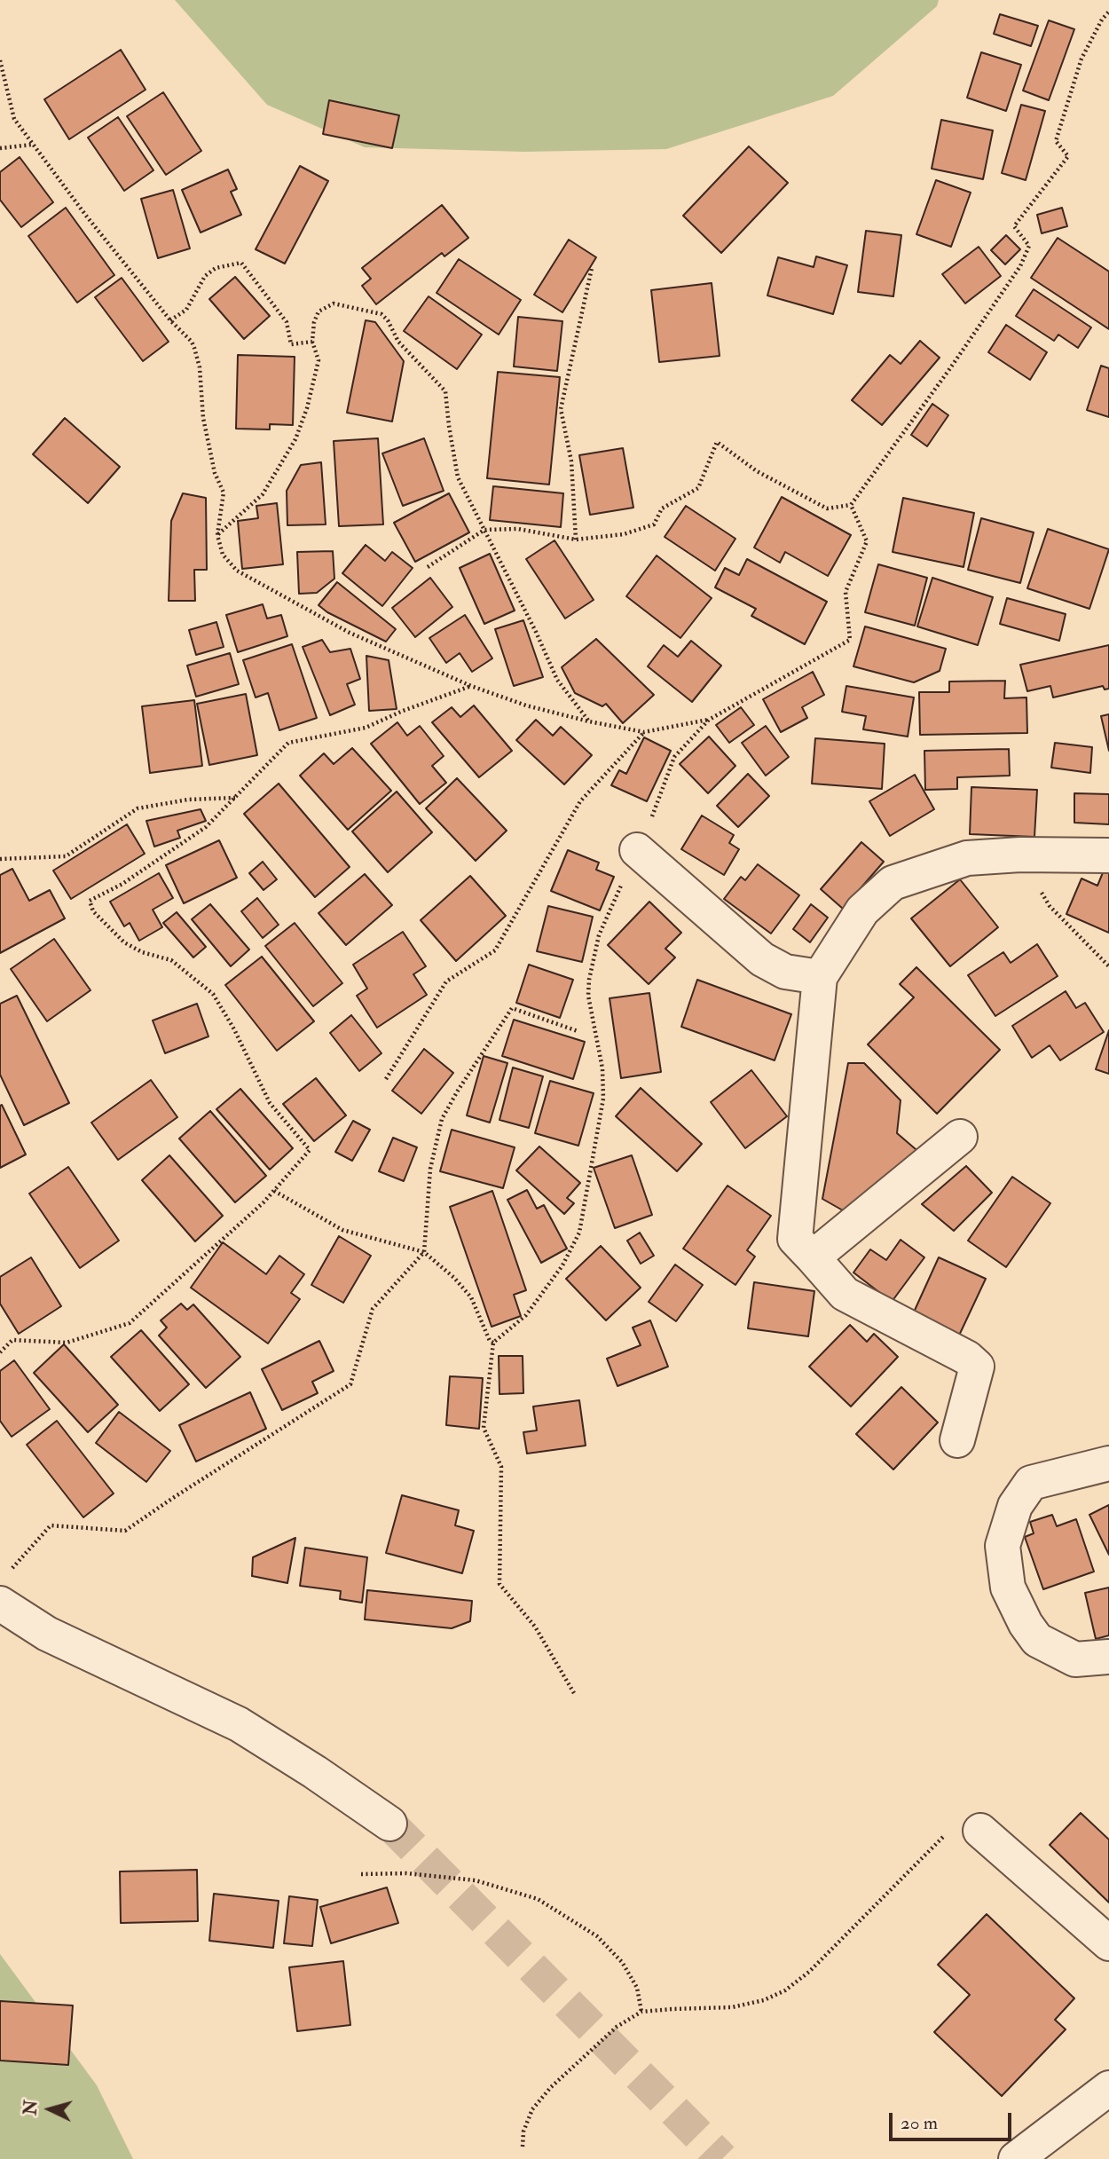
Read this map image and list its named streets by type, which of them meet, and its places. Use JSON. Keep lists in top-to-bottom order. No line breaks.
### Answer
{"scale_bar":"20 m","north":"left"}
